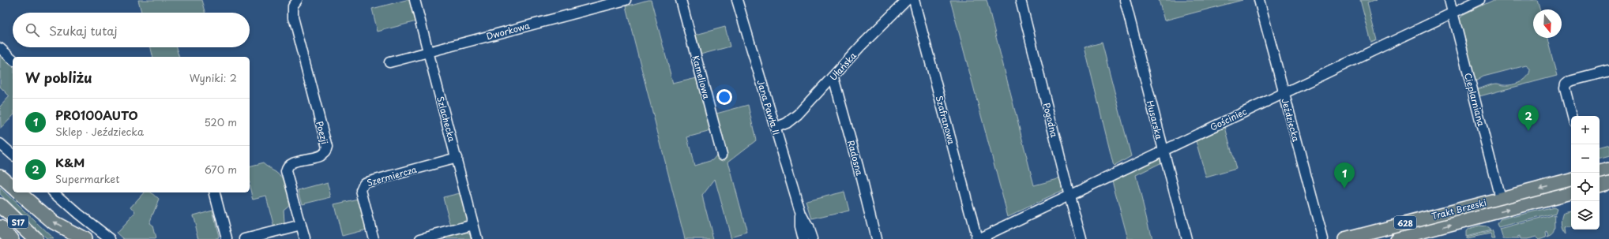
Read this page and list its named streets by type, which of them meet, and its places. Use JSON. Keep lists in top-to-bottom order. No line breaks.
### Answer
{"streets":{"highway":["S17"],"main road":["Trakt Brzeski","628"],"street":["Dworkowa","Ułańska","Kameliowa","Cieplarniana","Jana Pawła II","Szlachecka","Gościniec","Szafranowa","Pogodna","Husarska","Jeździecka","Poezji","Radosna","Szermiercza"]},"crossings":[["Dworkowa","Szlachecka"],["Ułańska","Jana Pawła II"],["Ułańska","Radosna"],["Cieplarniana","Gościniec"],["Cieplarniana","Trakt Brzeski"],["Szlachecka","Szermiercza"],["Gościniec","Szafranowa"],["Gościniec","Pogodna"],["Gościniec","Husarska"],["Gościniec","Jeździecka"]],"north":"bottom","page":{"search":"Szukaj tutaj","heading":["W pobliżu","Wyniki: 2"],"list":[{"mark":"1","name":"PRO100AUTO","note":"Sklep · Jeździecka","value":"520 m"},{"mark":"2","name":"K&M","note":"Supermarket","value":"670 m"}],"pins":["2","1"],"map_buttons":["+","−"]}}
